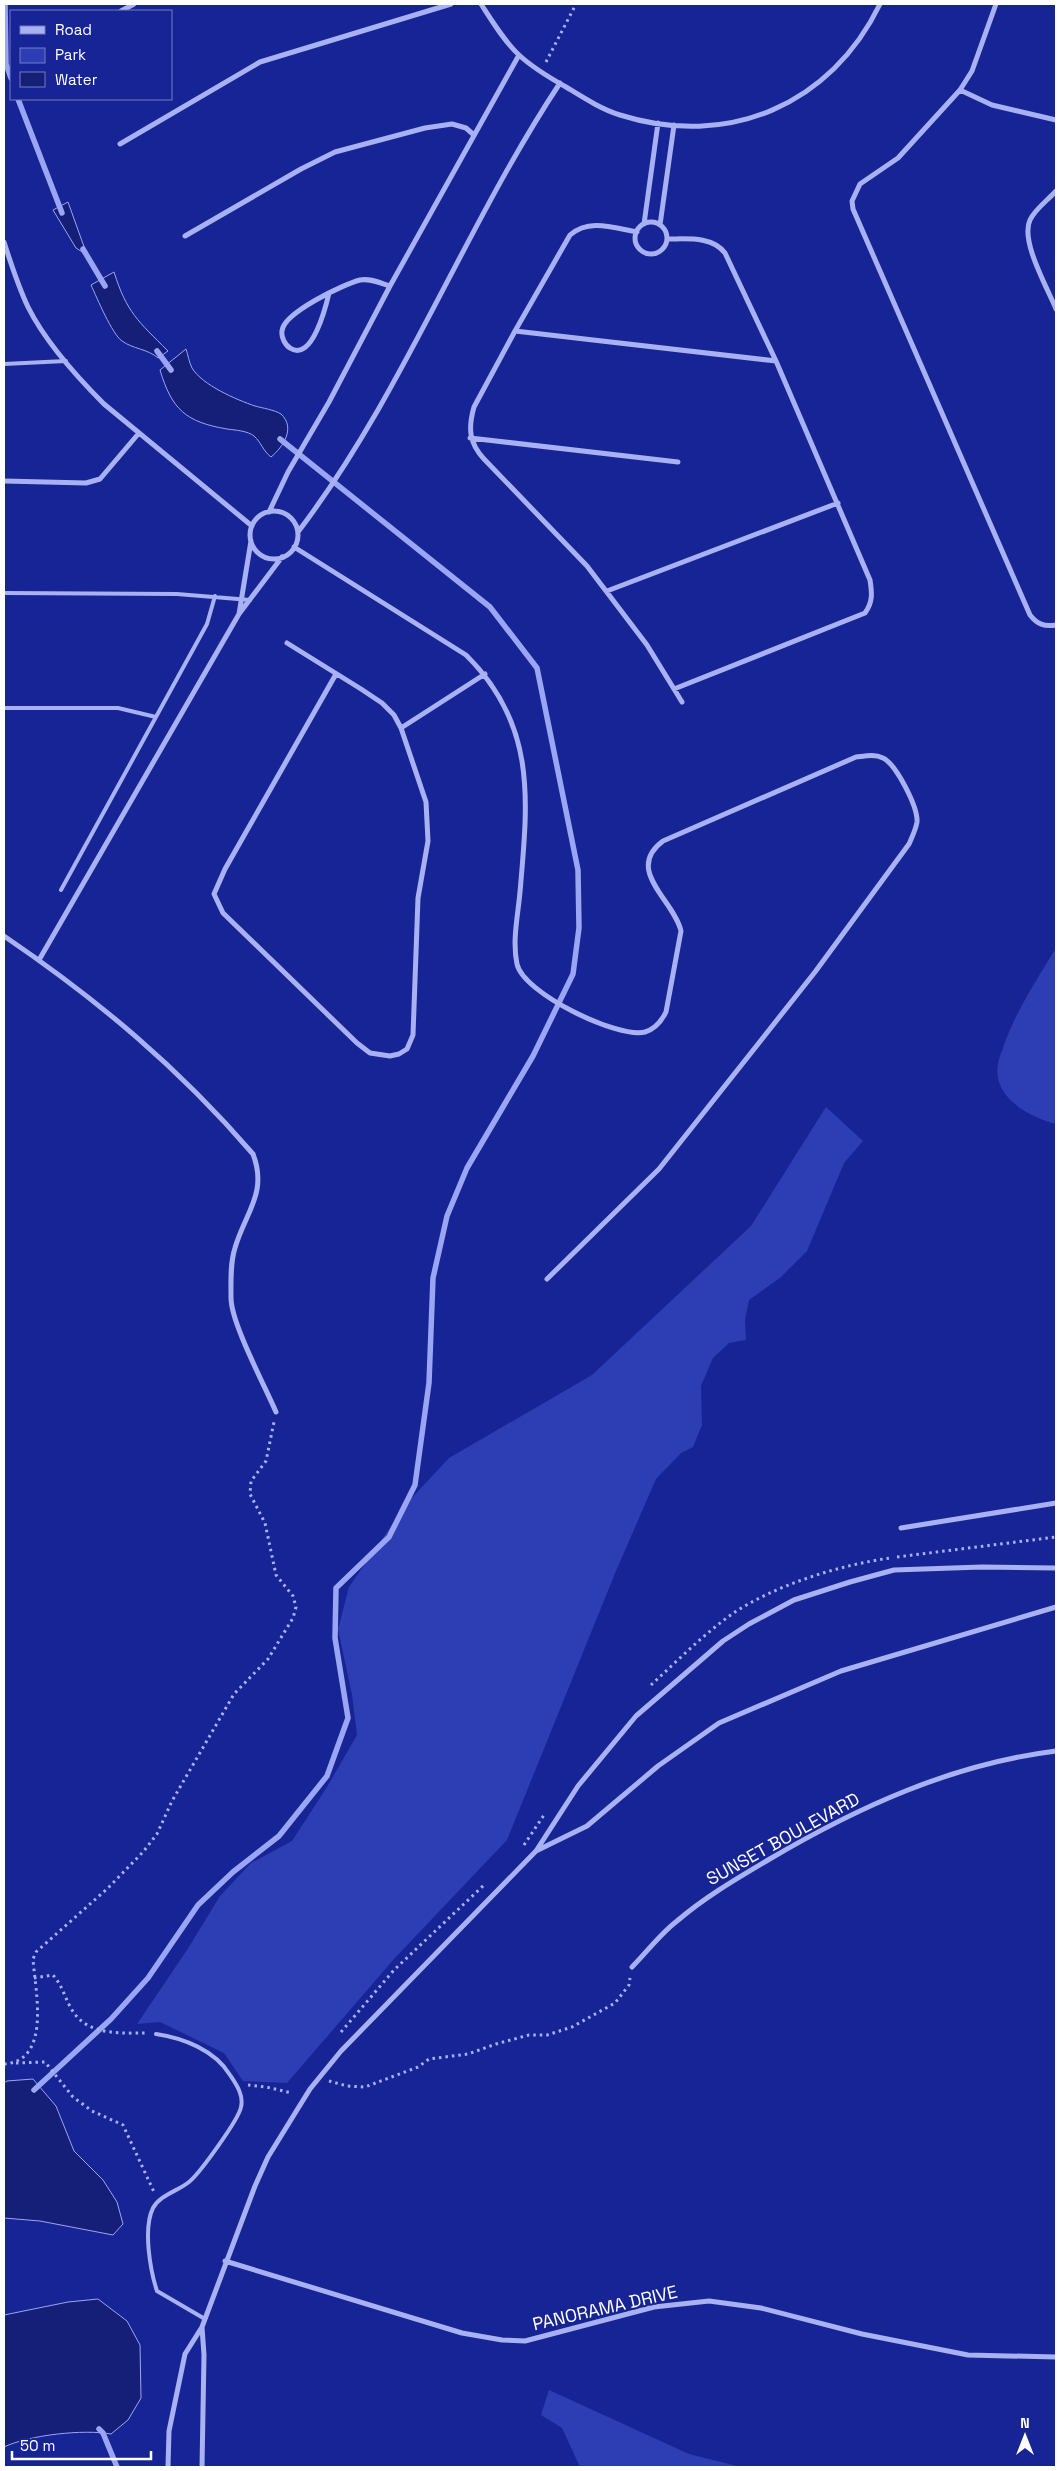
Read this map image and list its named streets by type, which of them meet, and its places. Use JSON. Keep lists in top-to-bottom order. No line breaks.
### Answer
{"streets":{"street":["SUNSET BOULEVARD","PANORAMA DRIVE"]},"legend":["Road","Park","Water"],"scale_bar":"50 m","north":"top"}
